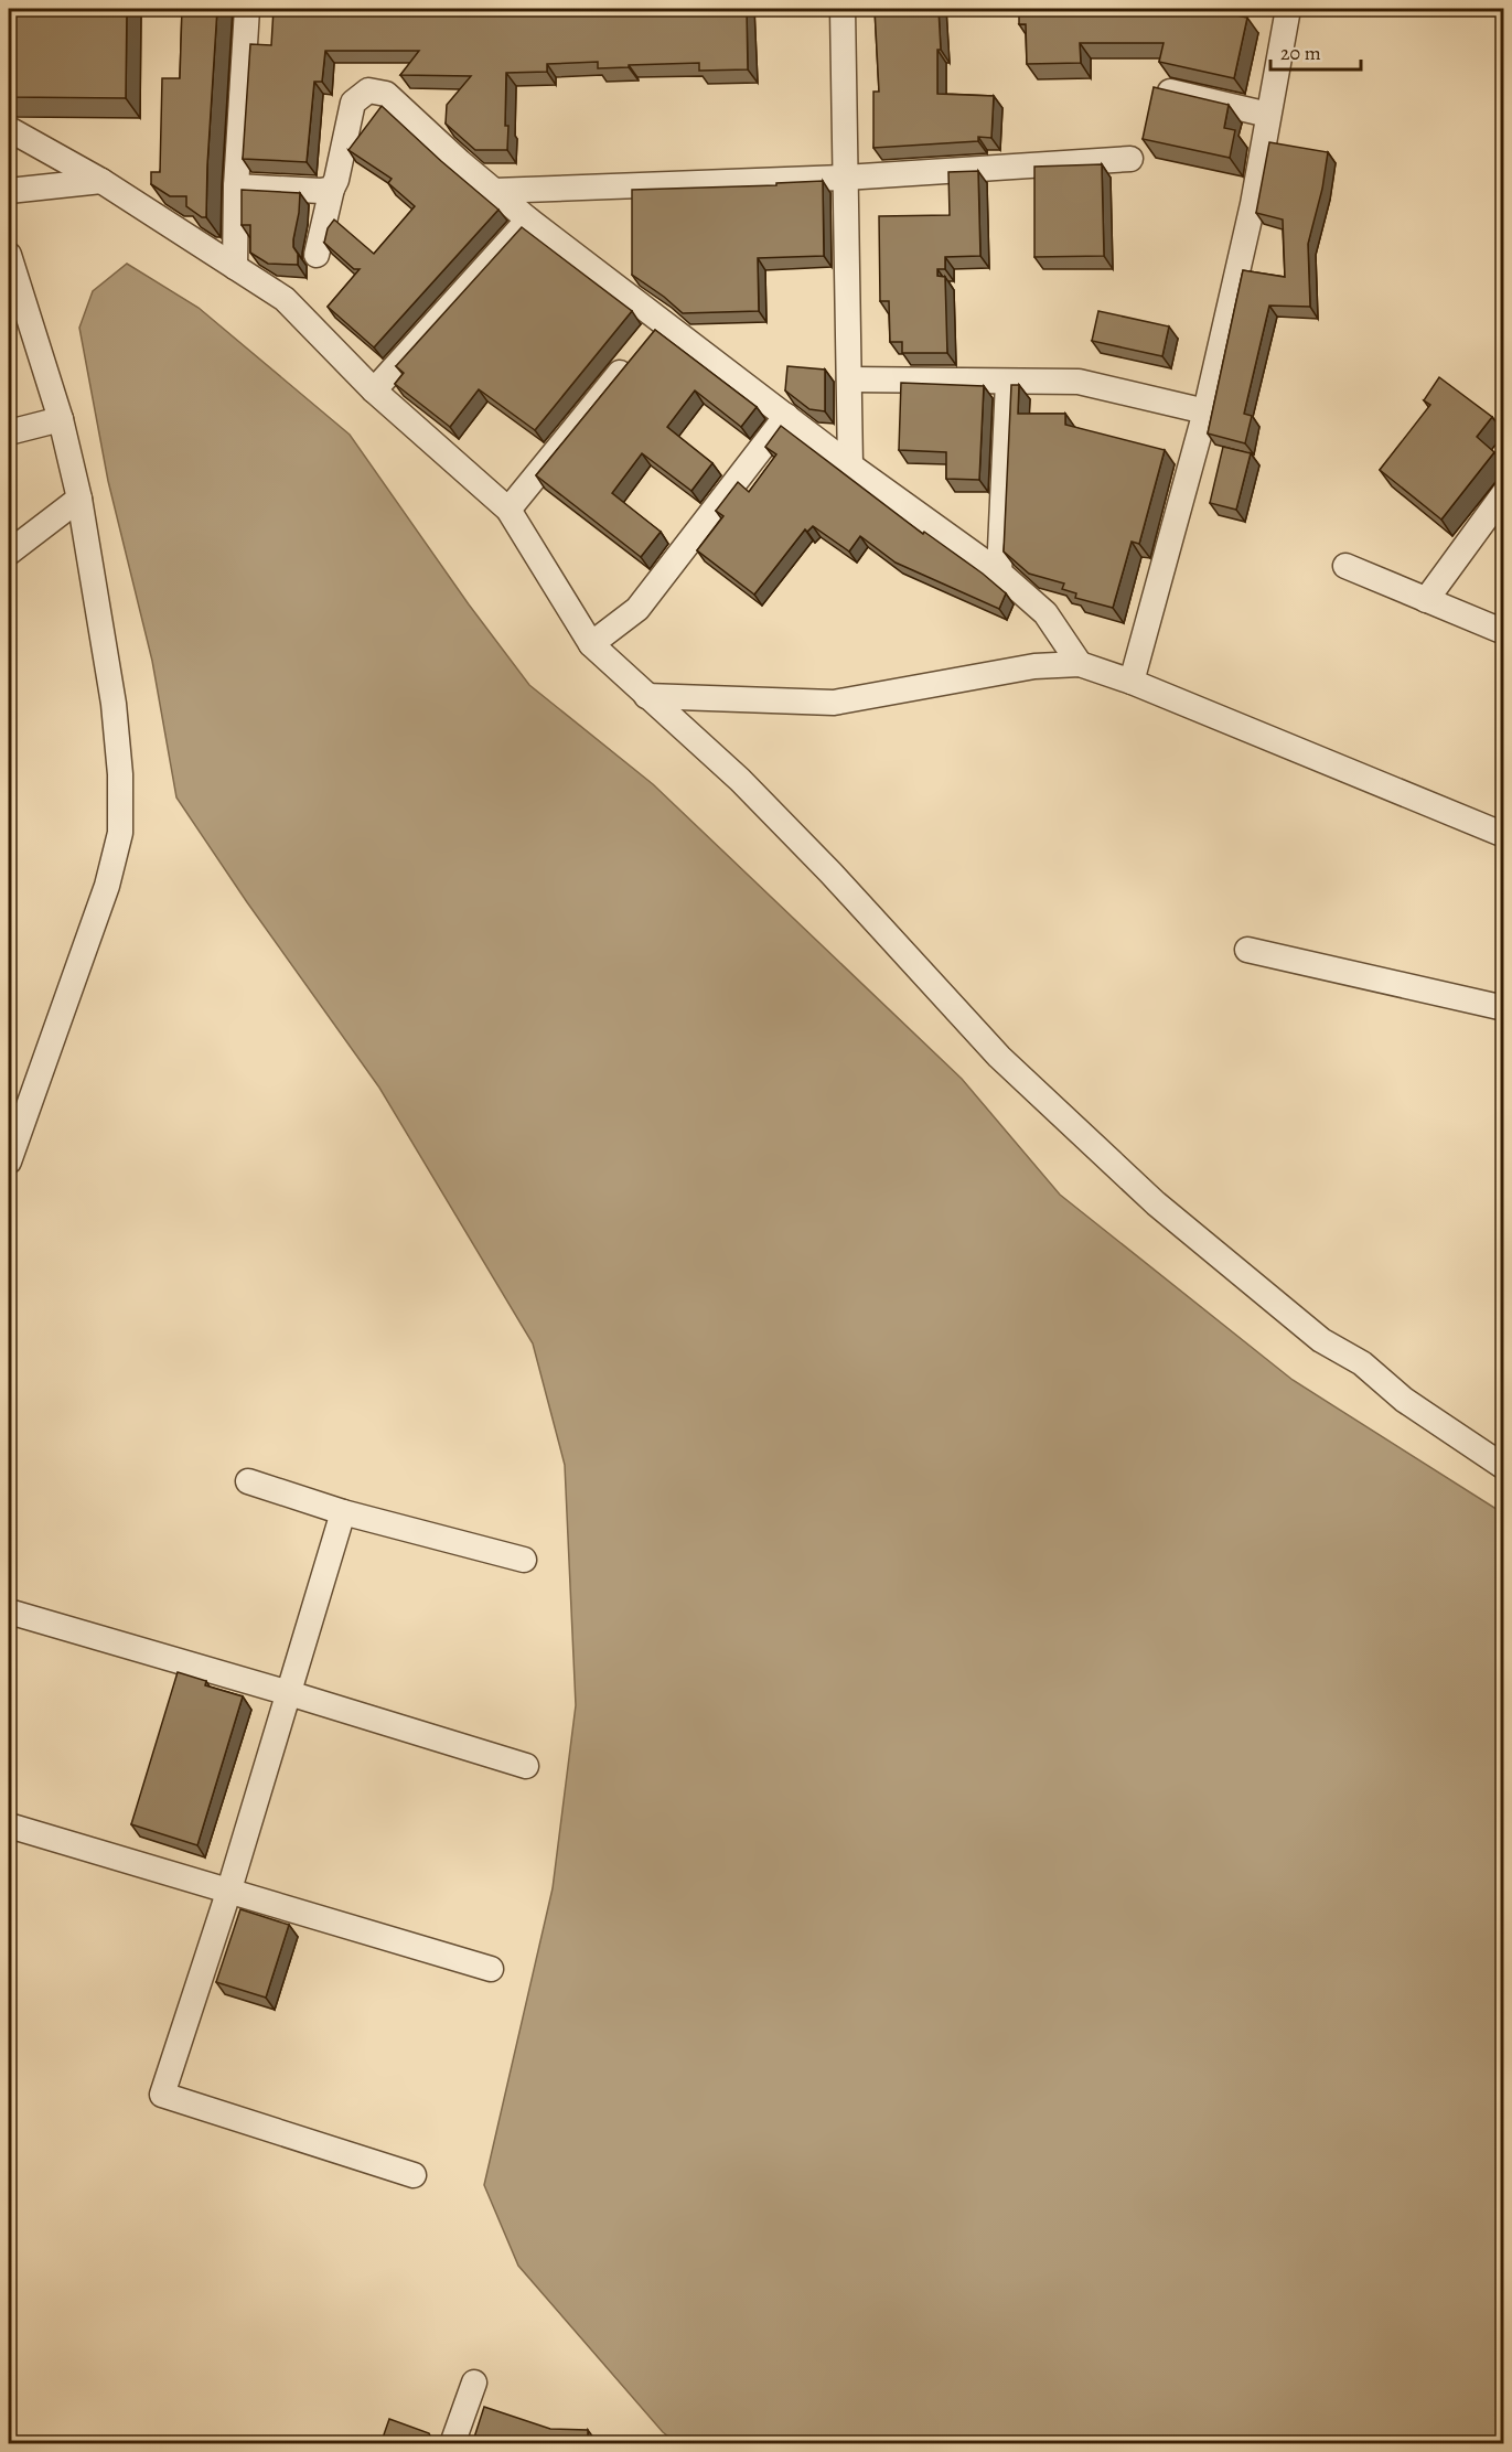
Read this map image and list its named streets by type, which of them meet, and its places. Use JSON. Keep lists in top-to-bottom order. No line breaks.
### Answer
{"scale_bar":"20 m"}
